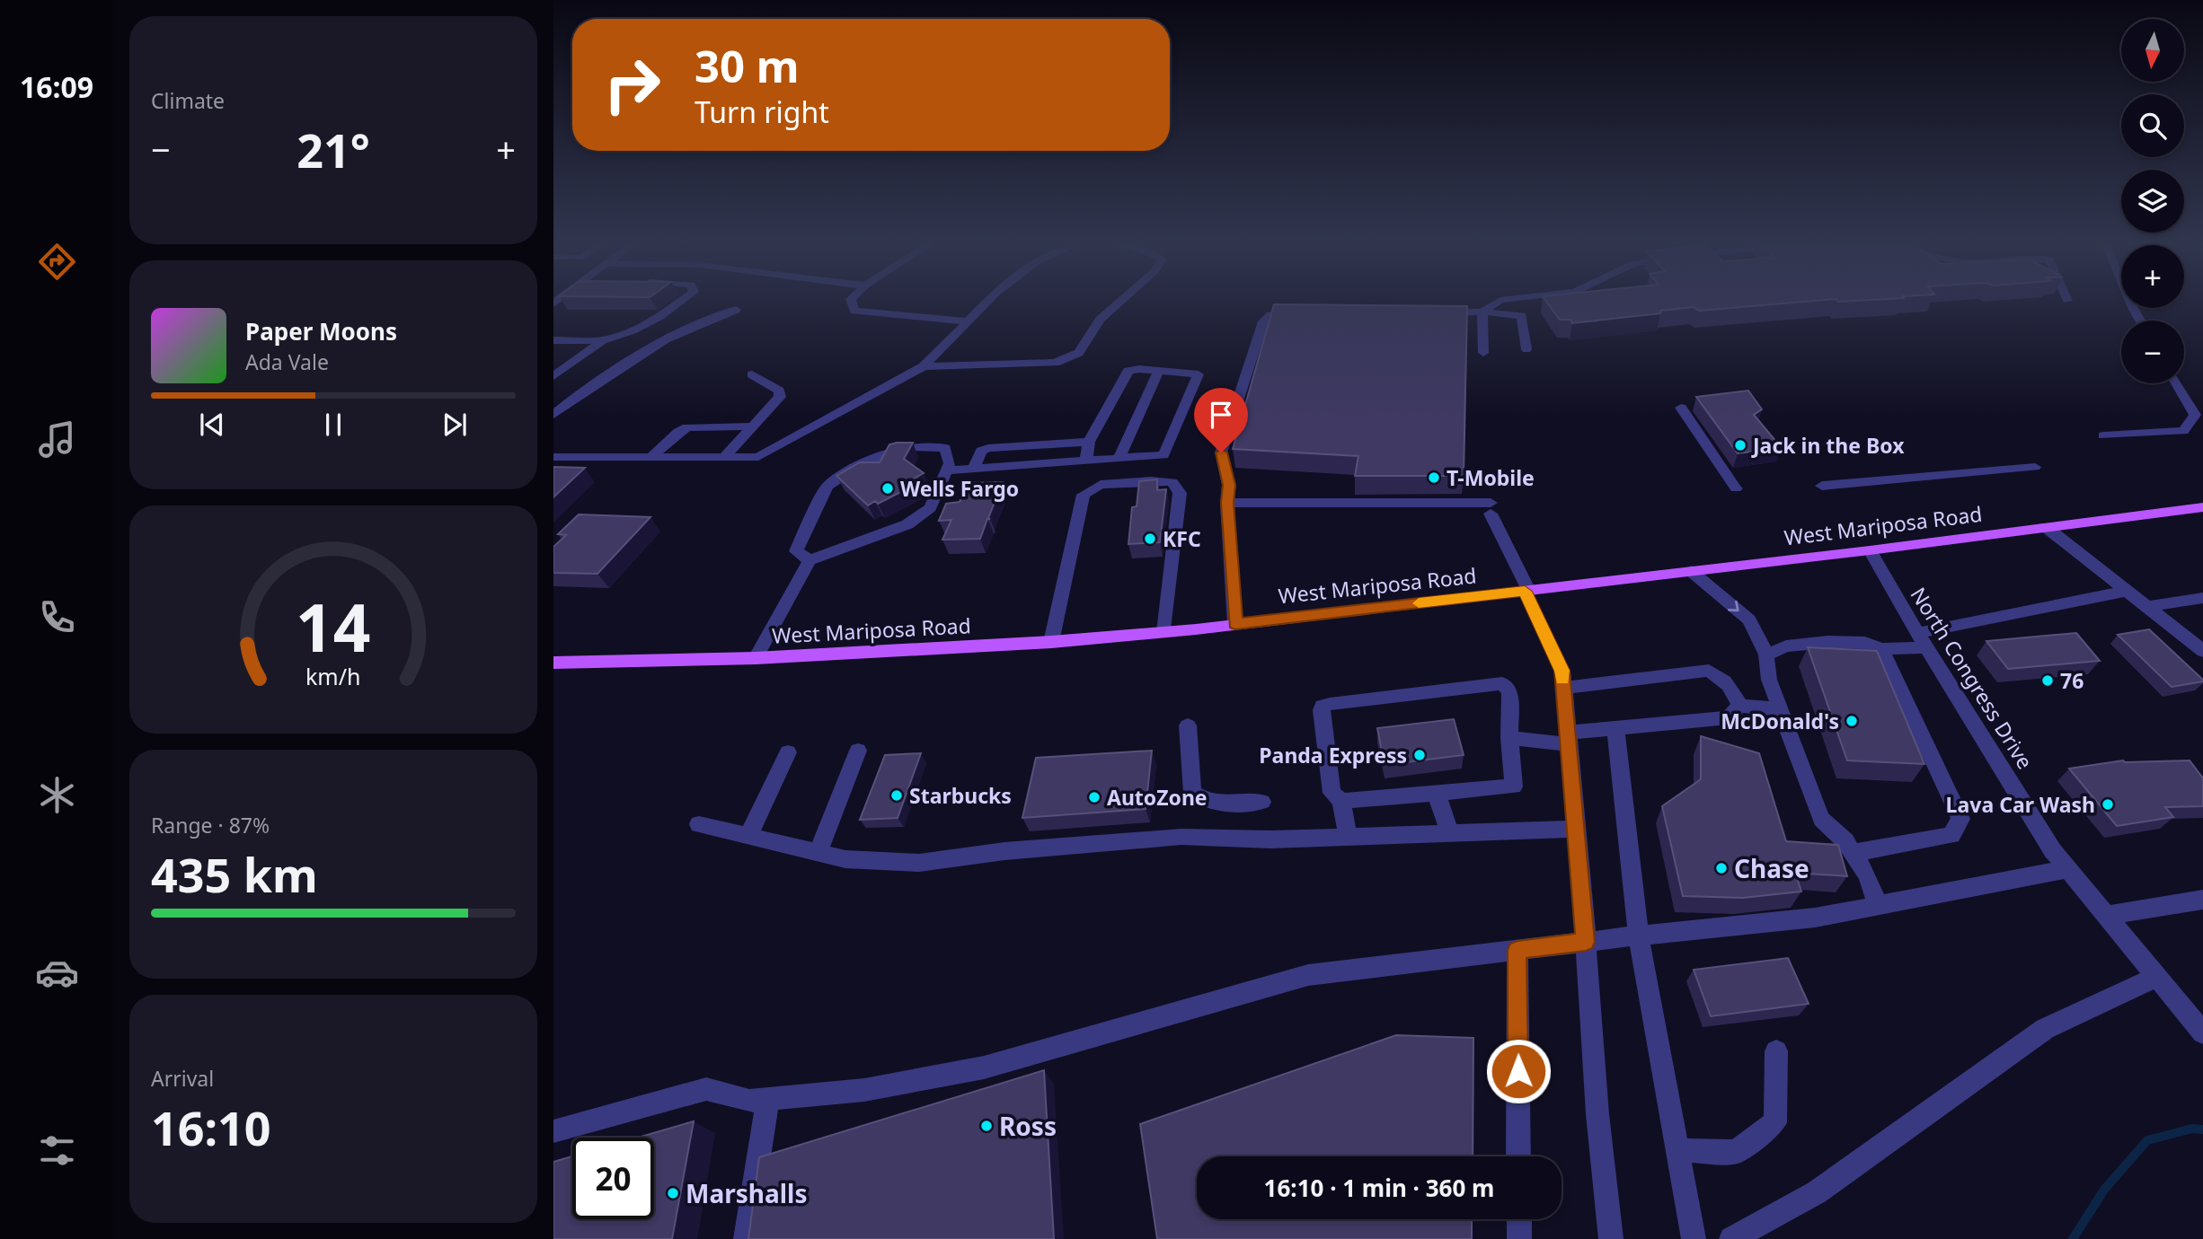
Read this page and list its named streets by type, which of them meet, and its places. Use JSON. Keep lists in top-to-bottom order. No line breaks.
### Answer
{"streets":{"main road":["West Mariposa Road"],"street":["North Congress Drive"]},"crossings":[["West Mariposa Road","North Congress Drive"]],"places":["Jack in the Box","T-Mobile","Wells Fargo","KFC","76","McDonald's","Panda Express","Starbucks","AutoZone","Lava Car Wash","Chase","Ross","Marshalls"],"north":"bottom","page":{"tabs":"16:09","tile":["Climate",["Range · 87%","435 km"],["Arrival","16:10"]],"map_buttons":["+","−"],"turn":["30 m","Turn right"],"heat":["−","21°","+"],"song":["Paper Moons","Ada Vale"],"limit":"20","trip":"16:10 · 1 min · 360 m","gauge":["14","km/h"]}}
